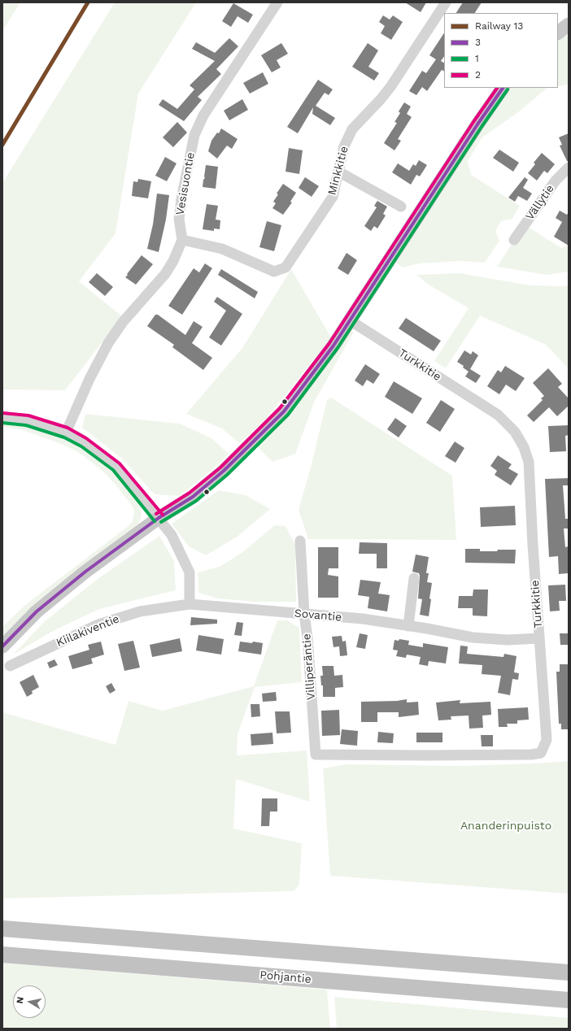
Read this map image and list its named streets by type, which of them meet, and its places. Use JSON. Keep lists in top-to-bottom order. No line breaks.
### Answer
{"streets":{"highway":["Pohjantie"],"street":["Minkkitie","Vesisuontie","Vällytie","Turkkitie","Sovantie","Kiilakiventie","Villiperäntie"]},"crossings":[["Minkkitie","Vesisuontie"],["Turkkitie","Sovantie"],["Turkkitie","Villiperäntie"],["Sovantie","Kiilakiventie"],["Sovantie","Villiperäntie"]],"parks":["Ananderinpuisto"],"lines":["rail line 13","transit line 3","transit line 2","transit line 1"],"legend":["Railway 13","3","1","2"],"north":"left"}
